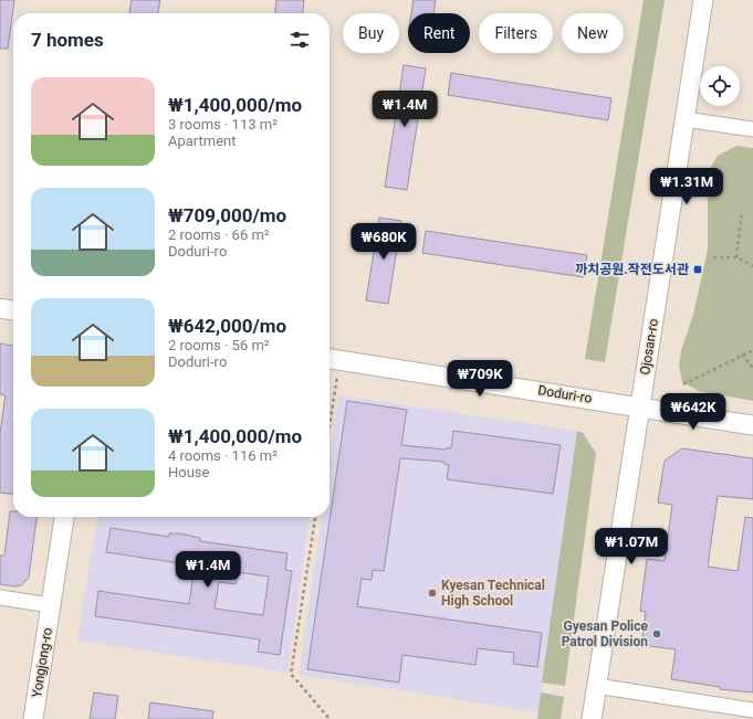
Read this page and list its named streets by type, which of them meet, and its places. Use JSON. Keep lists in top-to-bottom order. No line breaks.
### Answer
{"streets":{"street":["Ojosan-ro","Doduri-ro","Yongjong-ro"]},"crossings":[["Ojosan-ro","Doduri-ro"]],"places":{"transit":["까치공원.작전도서관"],"other":["Kyesan Technical High School","Gyesan Police Patrol Division"]},"page":{"chip":["Buy","Rent","Filters","New"],"heading":"7 homes","list":[{"name":"₩1,400,000/mo","note":"3 rooms · 113 m² · Apartment"},{"name":"₩709,000/mo","note":"2 rooms · 66 m² · Doduri-ro"},{"name":"₩642,000/mo","note":"2 rooms · 56 m² · Doduri-ro"},{"name":"₩1,400,000/mo","note":"4 rooms · 116 m² · House"}],"price":["₩1.4M","₩1.31M","₩680K","₩709K","₩642K","₩1.07M","₩1.4M"]}}
